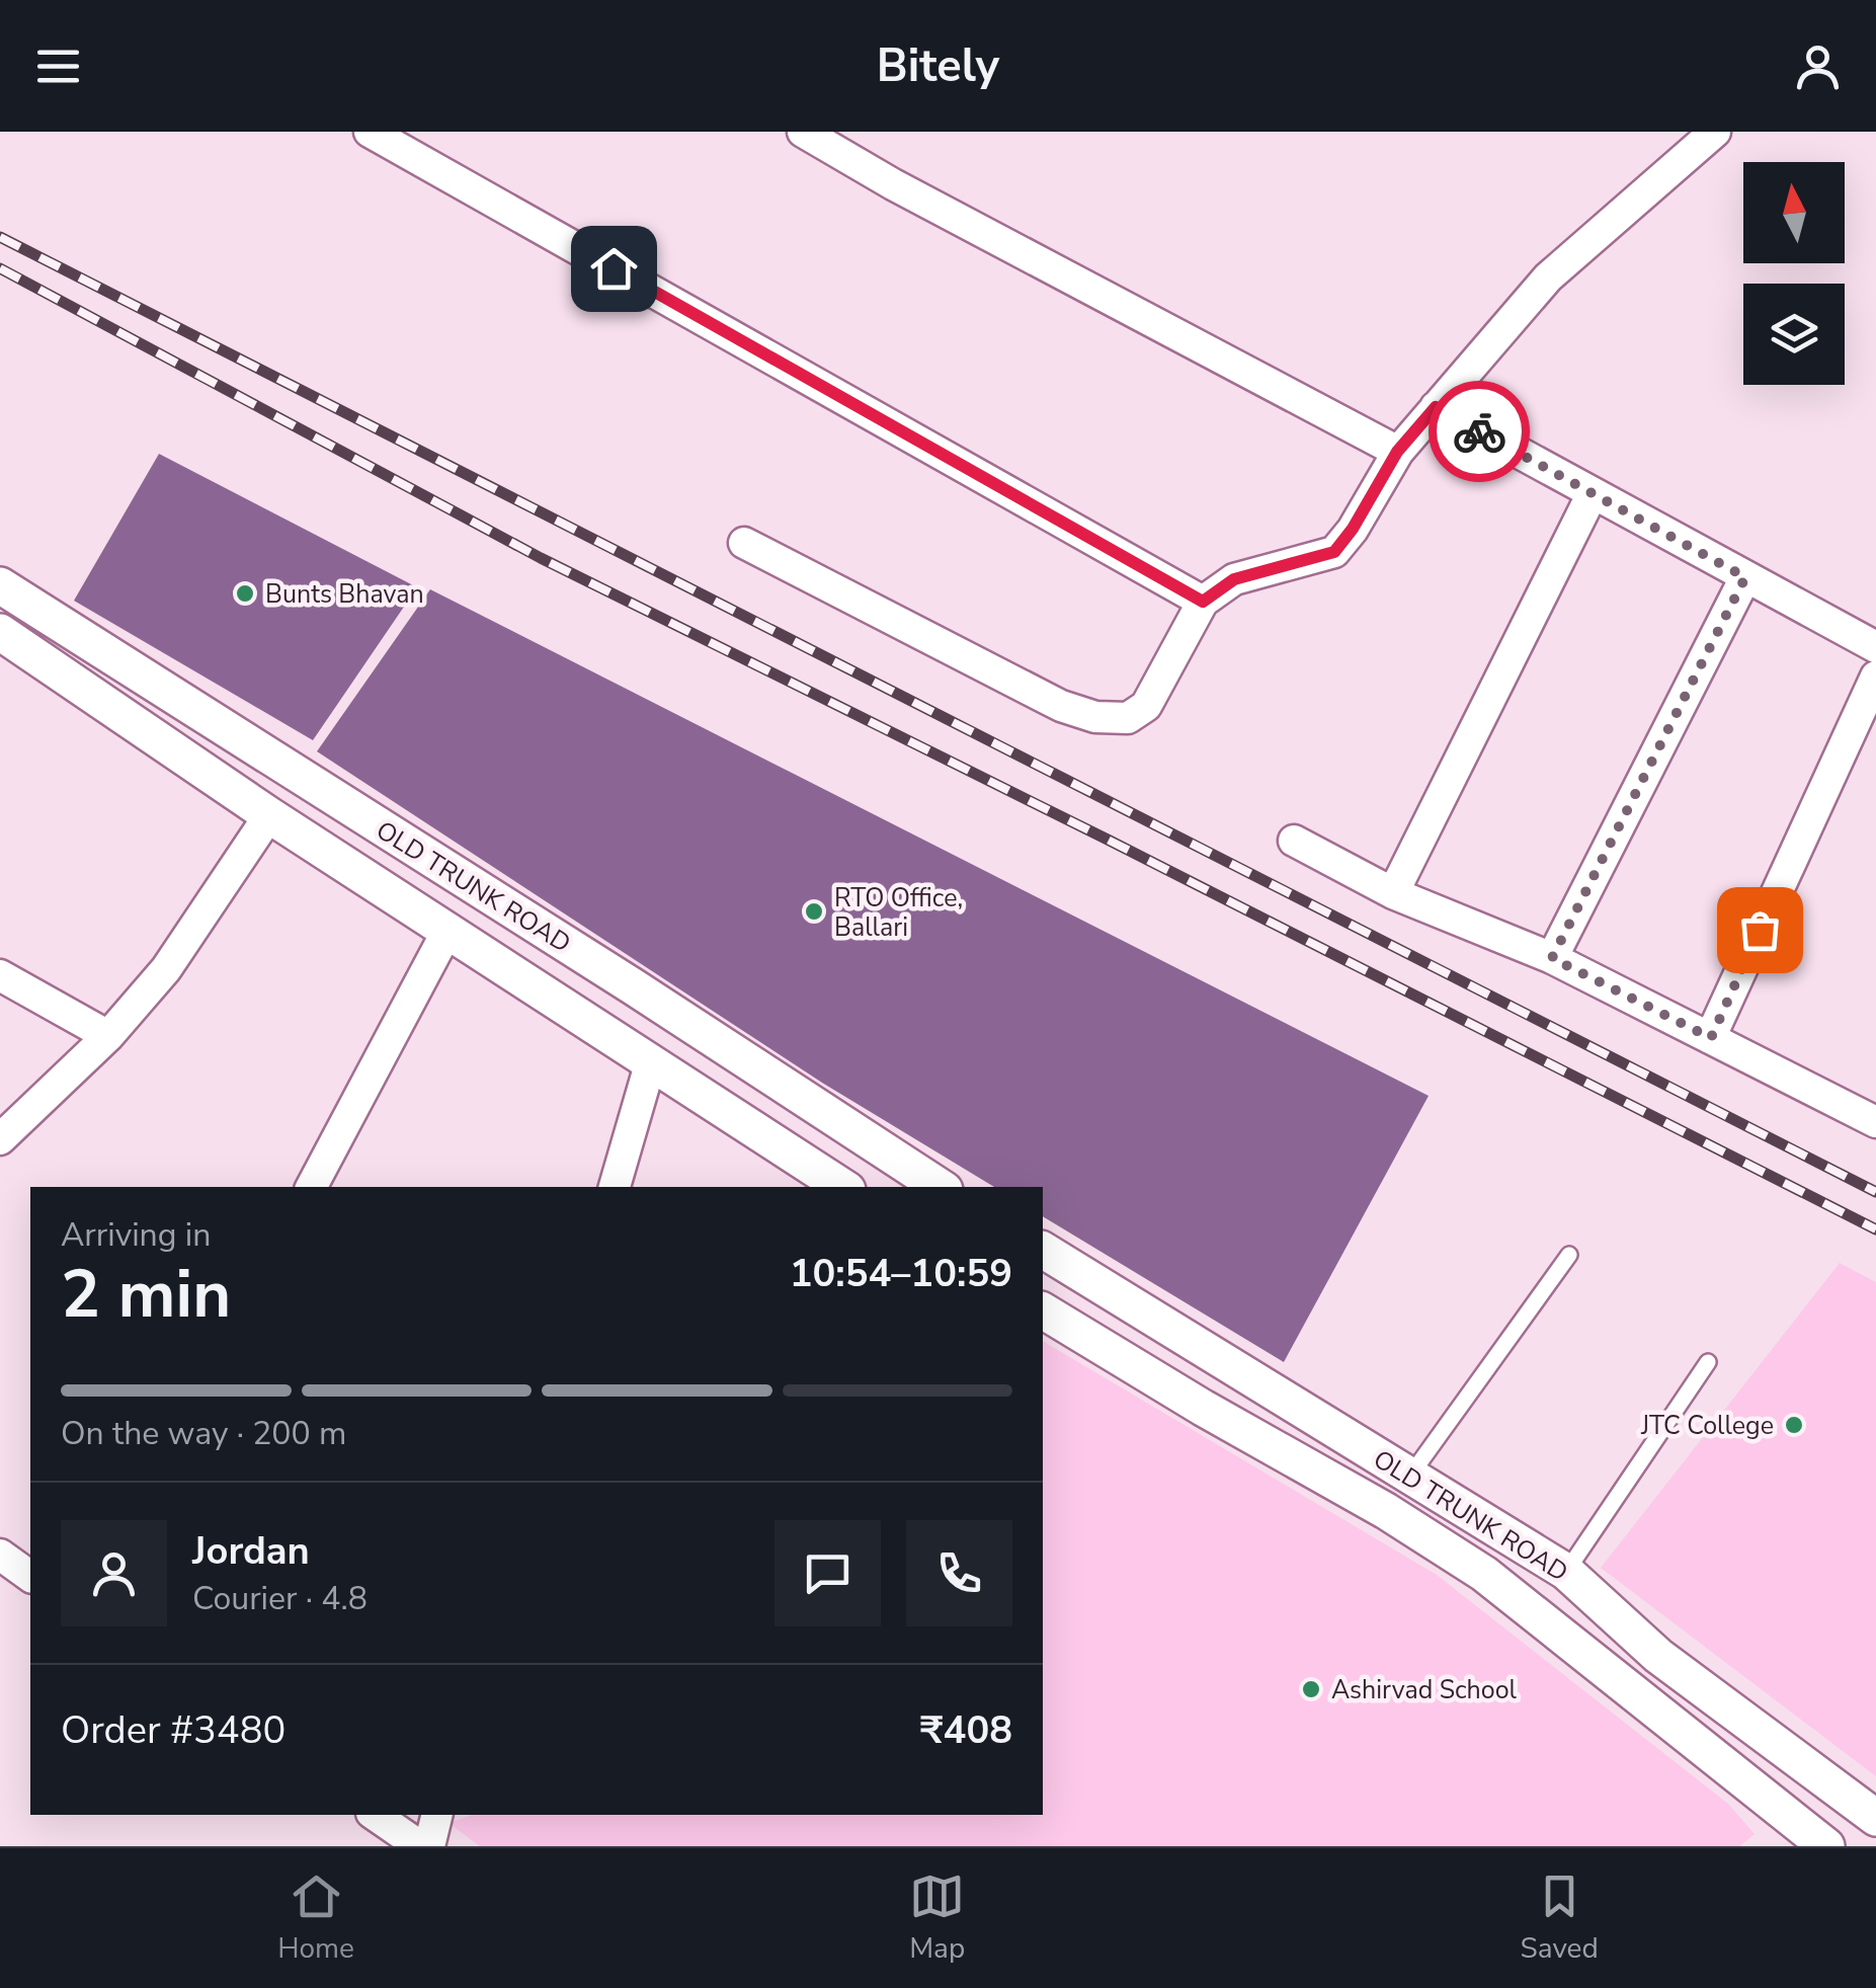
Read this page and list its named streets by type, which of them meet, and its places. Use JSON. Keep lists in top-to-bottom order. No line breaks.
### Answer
{"streets":{"street":["OLD TRUNK ROAD"]},"places":["Bunts Bhavan","RTO Office, Ballari","JTC College","Ashirvad School"],"north":"top","page":{"header":"Bitely","heading":["2 min","Arriving in","10:54–10:59"],"panel":["Jordan","Courier · 4.8","Order #3480","₹408"],"bar":"On the way · 200 m","tabs":["Home","Map","Saved"]}}
